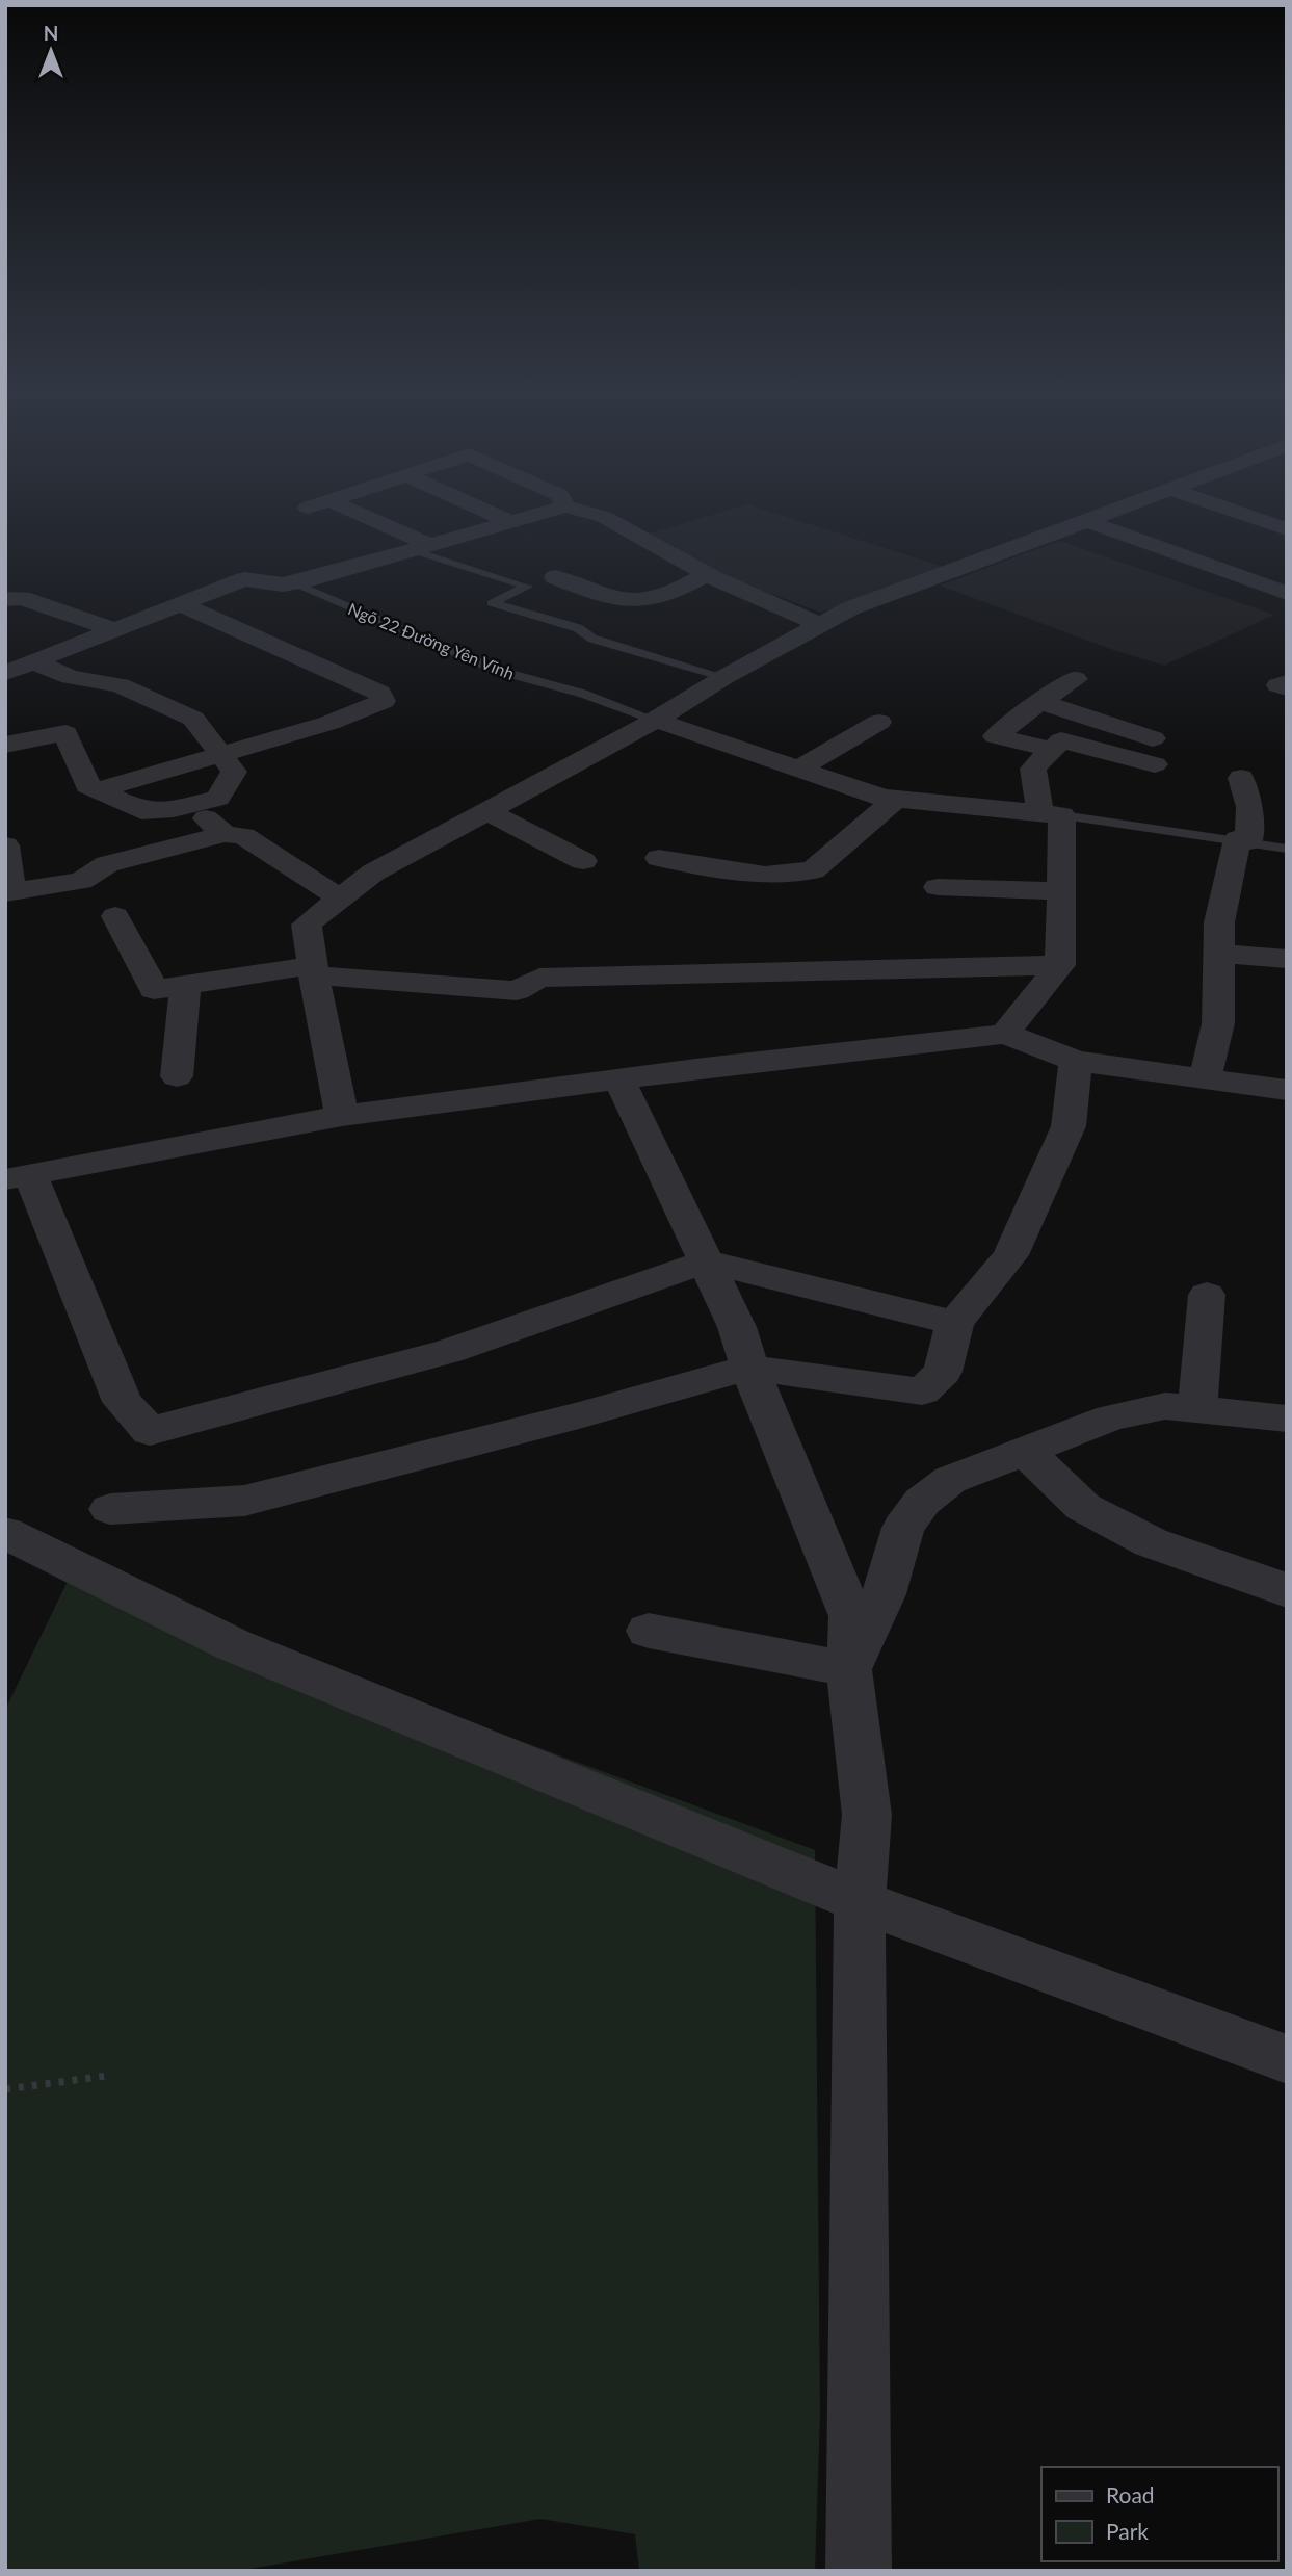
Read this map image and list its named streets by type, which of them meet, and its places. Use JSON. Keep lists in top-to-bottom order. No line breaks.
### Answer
{"streets":{"lane":["Ngõ 22 Đường Yên Vĩnh"]},"legend":["Road","Park"],"north":"top"}
